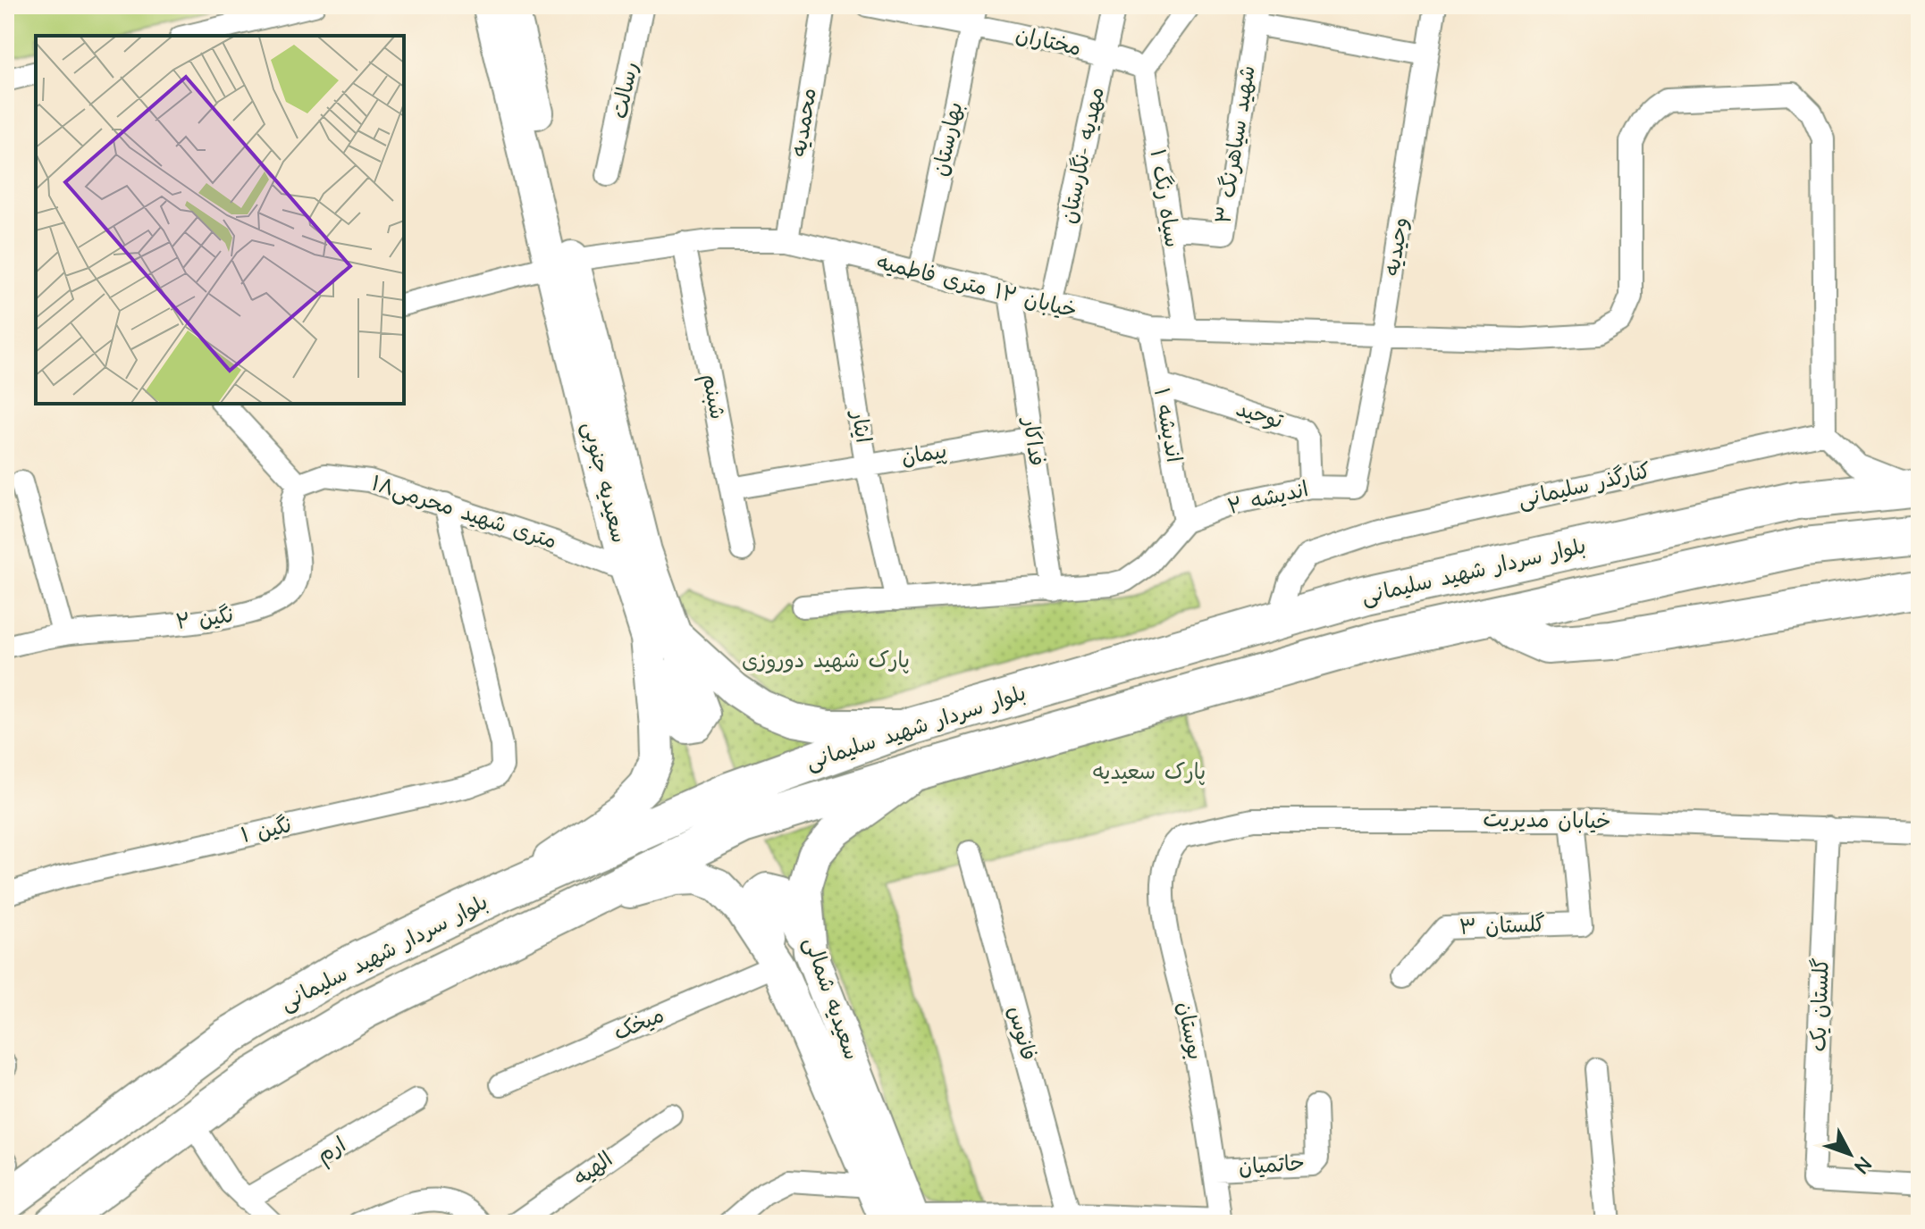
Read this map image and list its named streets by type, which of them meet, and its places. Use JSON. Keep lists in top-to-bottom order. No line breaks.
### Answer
{"streets":{"highway":["بلوار سردار شهید سلیمانی"],"main road":["سعیدیه جنوبی","سعیدیه شمالی"],"street":["مختاران","رسالت","محمدیه","بهارستان","شهید سیاهرنگ ۳","مهدیه -نگارستان","سیاه رنگ ۱","وحیدیه","خیابان ۱۲ متری فاطمیه","شبنم","توحید","اندیشه ۱","ایثار","فداکار","پیمان","کنارگذر سلیمانی","اندیشه ۲","۱۸متری شهید محرمی","نگین ۲","خیابان مدیریت","نگین ۱","گلستان ۳","گلستان یک","میخک","بوستان","فانوس","ارم","حاتمیان","الهیه"]},"crossings":[["مختاران","بهارستان"],["مختاران","مهدیه -نگارستان"],["مختاران","سیاه رنگ ۱"],["محمدیه","خیابان ۱۲ متری فاطمیه"],["بهارستان","خیابان ۱۲ متری فاطمیه"],["شهید سیاهرنگ ۳","سیاه رنگ ۱"],["مهدیه -نگارستان","خیابان ۱۲ متری فاطمیه"],["سیاه رنگ ۱","خیابان ۱۲ متری فاطمیه"],["وحیدیه","خیابان ۱۲ متری فاطمیه"],["وحیدیه","اندیشه ۲"],["خیابان ۱۲ متری فاطمیه","شبنم"],["خیابان ۱۲ متری فاطمیه","اندیشه ۱"],["خیابان ۱۲ متری فاطمیه","ایثار"],["خیابان ۱۲ متری فاطمیه","فداکار"],["خیابان ۱۲ متری فاطمیه","سعیدیه جنوبی"],["خیابان ۱۲ متری فاطمیه","کنارگذر سلیمانی"],["شبنم","پیمان"],["توحید","اندیشه ۱"],["توحید","اندیشه ۲"],["اندیشه ۱","اندیشه ۲"],["ایثار","پیمان"],["فداکار","پیمان"],["سعیدیه جنوبی","۱۸متری شهید محرمی"],["سعیدیه جنوبی","بلوار سردار شهید سلیمانی"],["کنارگذر سلیمانی","بلوار سردار شهید سلیمانی"],["۱۸متری شهید محرمی","نگین ۲"],["۱۸متری شهید محرمی","نگین ۱"],["بلوار سردار شهید سلیمانی","سعیدیه شمالی"],["بلوار سردار شهید سلیمانی","ارم"],["خیابان مدیریت","گلستان ۳"],["خیابان مدیریت","گلستان یک"],["خیابان مدیریت","بوستان"],["سعیدیه شمالی","میخک"],["بوستان","حاتمیان"]],"parks":["پارک شهید دوروزی","پارک سعیدیه"],"north":"bottom right"}
